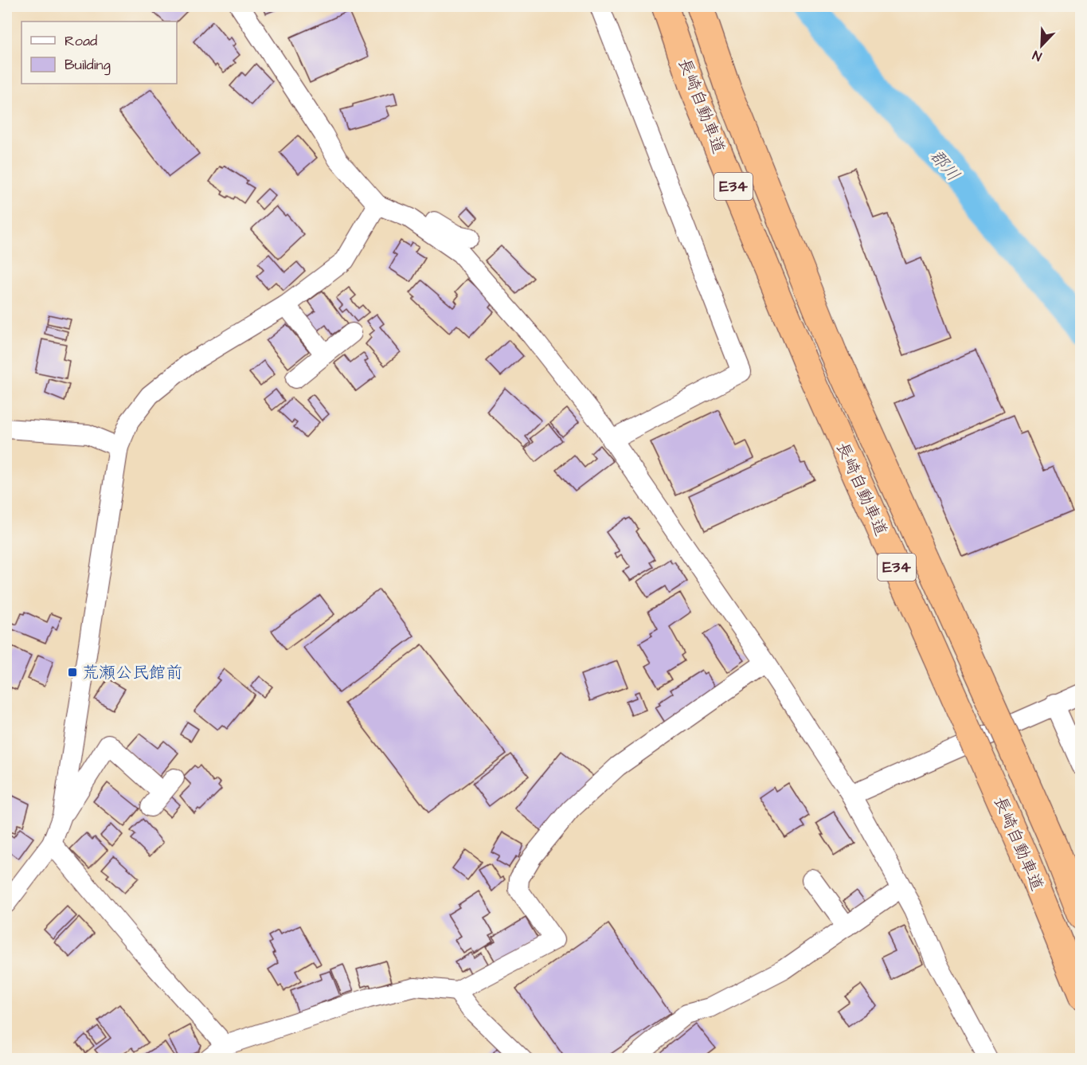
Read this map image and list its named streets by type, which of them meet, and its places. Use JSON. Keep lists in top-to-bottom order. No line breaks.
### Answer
{"streets":{"highway":["長崎自動車道","E34"]},"water":["郡川"],"places":{"transit":["荒瀬公民館前"]},"legend":["Road","Building"],"north":"bottom left"}
